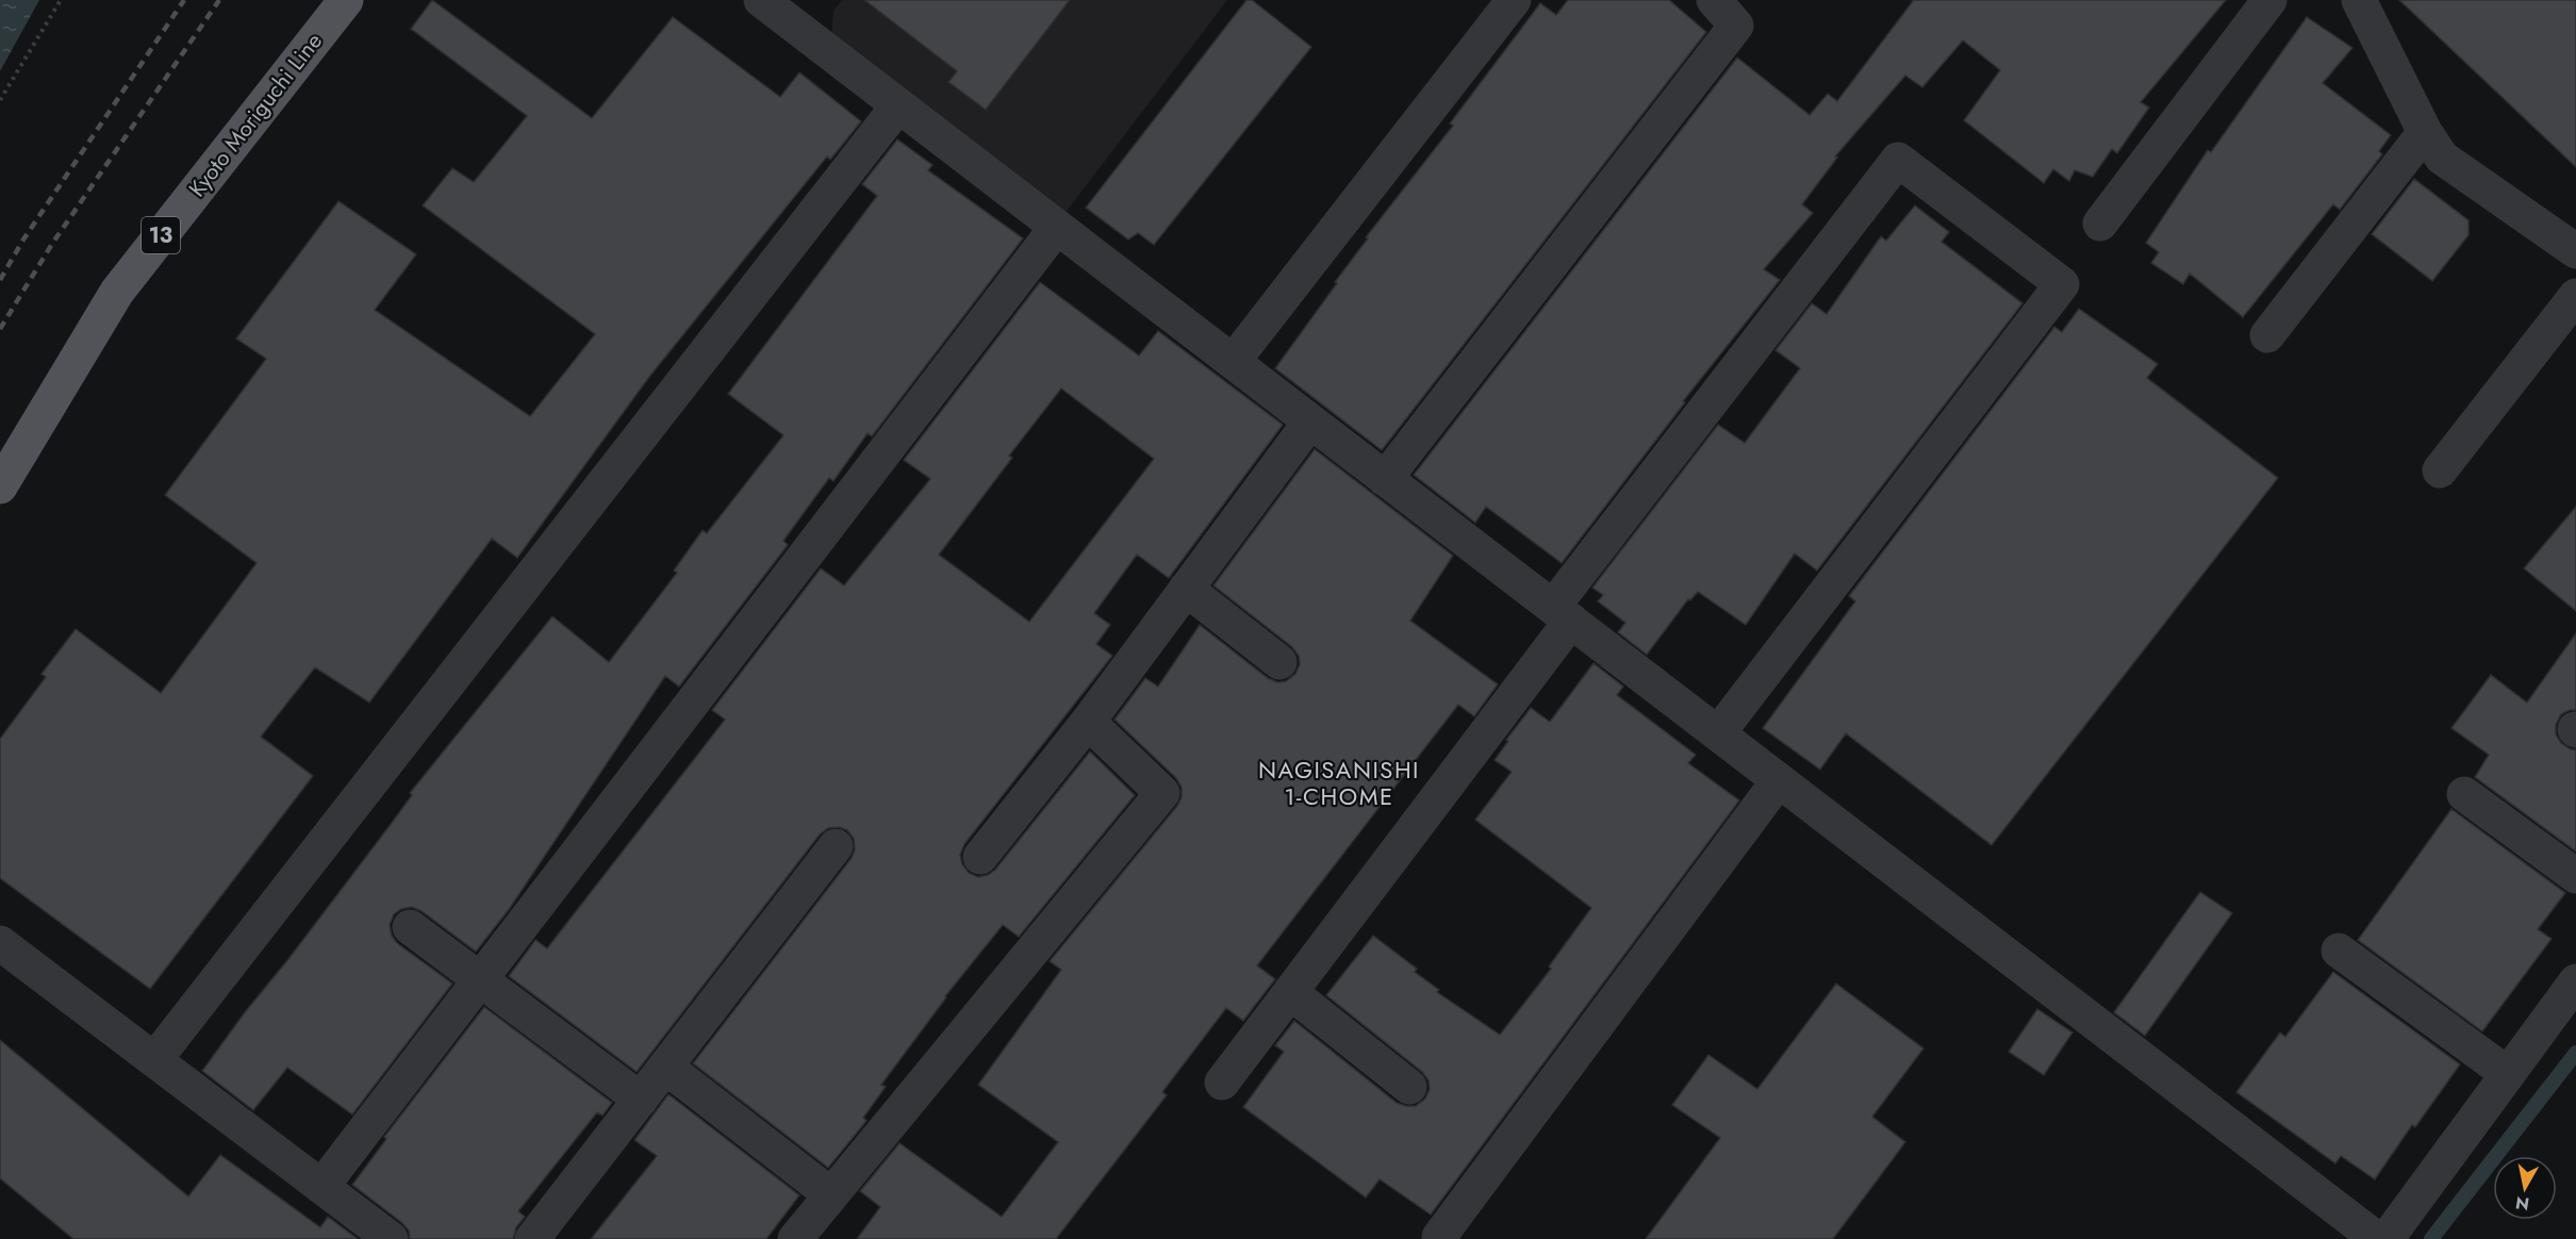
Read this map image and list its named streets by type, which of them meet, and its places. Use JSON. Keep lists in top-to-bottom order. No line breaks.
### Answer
{"streets":{"main road":["Kyoto Moriguchi Line","13"]},"districts":["NAGISANISHI 1-CHOME"],"north":"bottom"}
